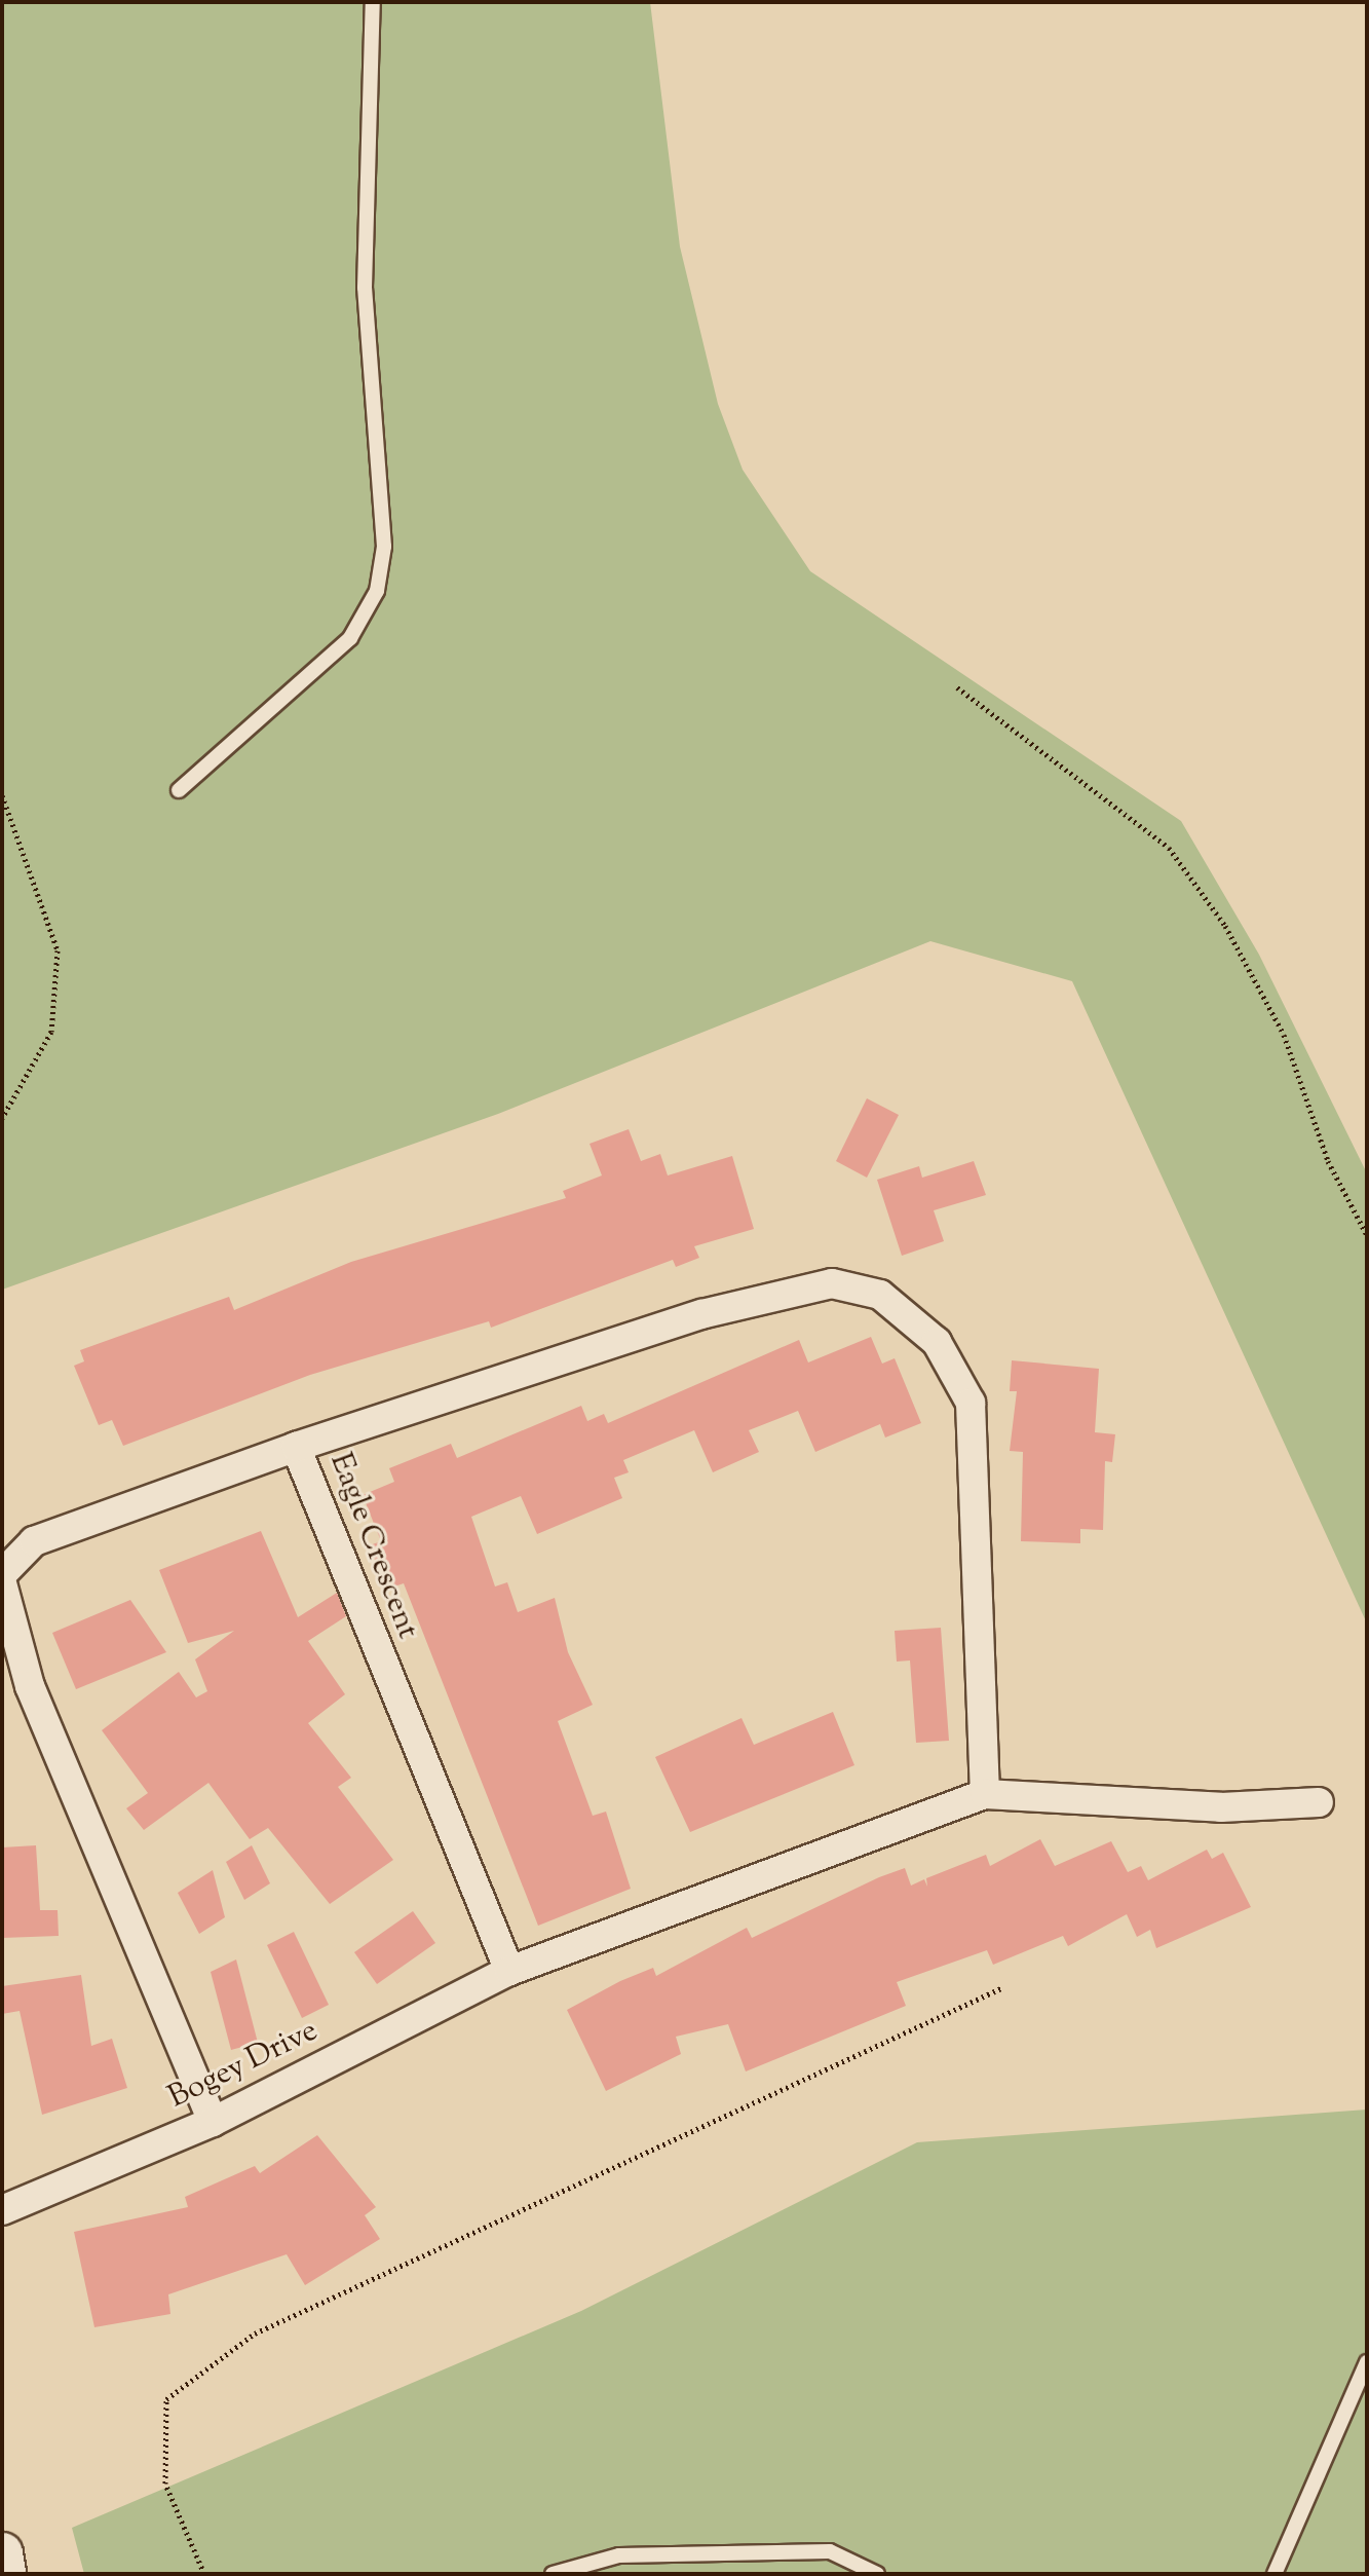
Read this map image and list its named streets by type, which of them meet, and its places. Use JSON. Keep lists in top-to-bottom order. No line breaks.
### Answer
{"streets":{"street":["Eagle Crescent","Bogey Drive"]},"crossings":[["Eagle Crescent","Bogey Drive"]]}
